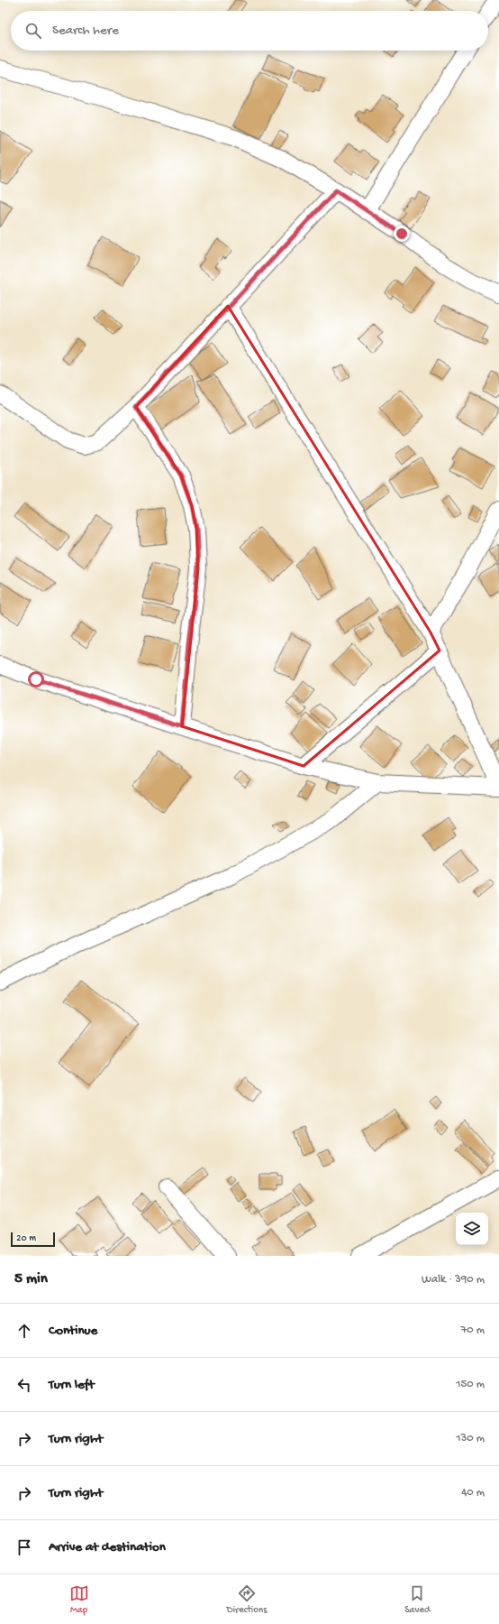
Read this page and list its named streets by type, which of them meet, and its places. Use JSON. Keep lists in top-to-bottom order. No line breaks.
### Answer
{"scale_bar":"20 m","page":{"search":"Search here","scale":"20 m","heading":["5 min","Walk · 390 m"],"list":[["Continue","70 m"],["Turn left","150 m"],["Turn right","130 m"],["Turn right","40 m"],"Arrive at destination"],"nav":["Map","Directions","Saved"]}}
